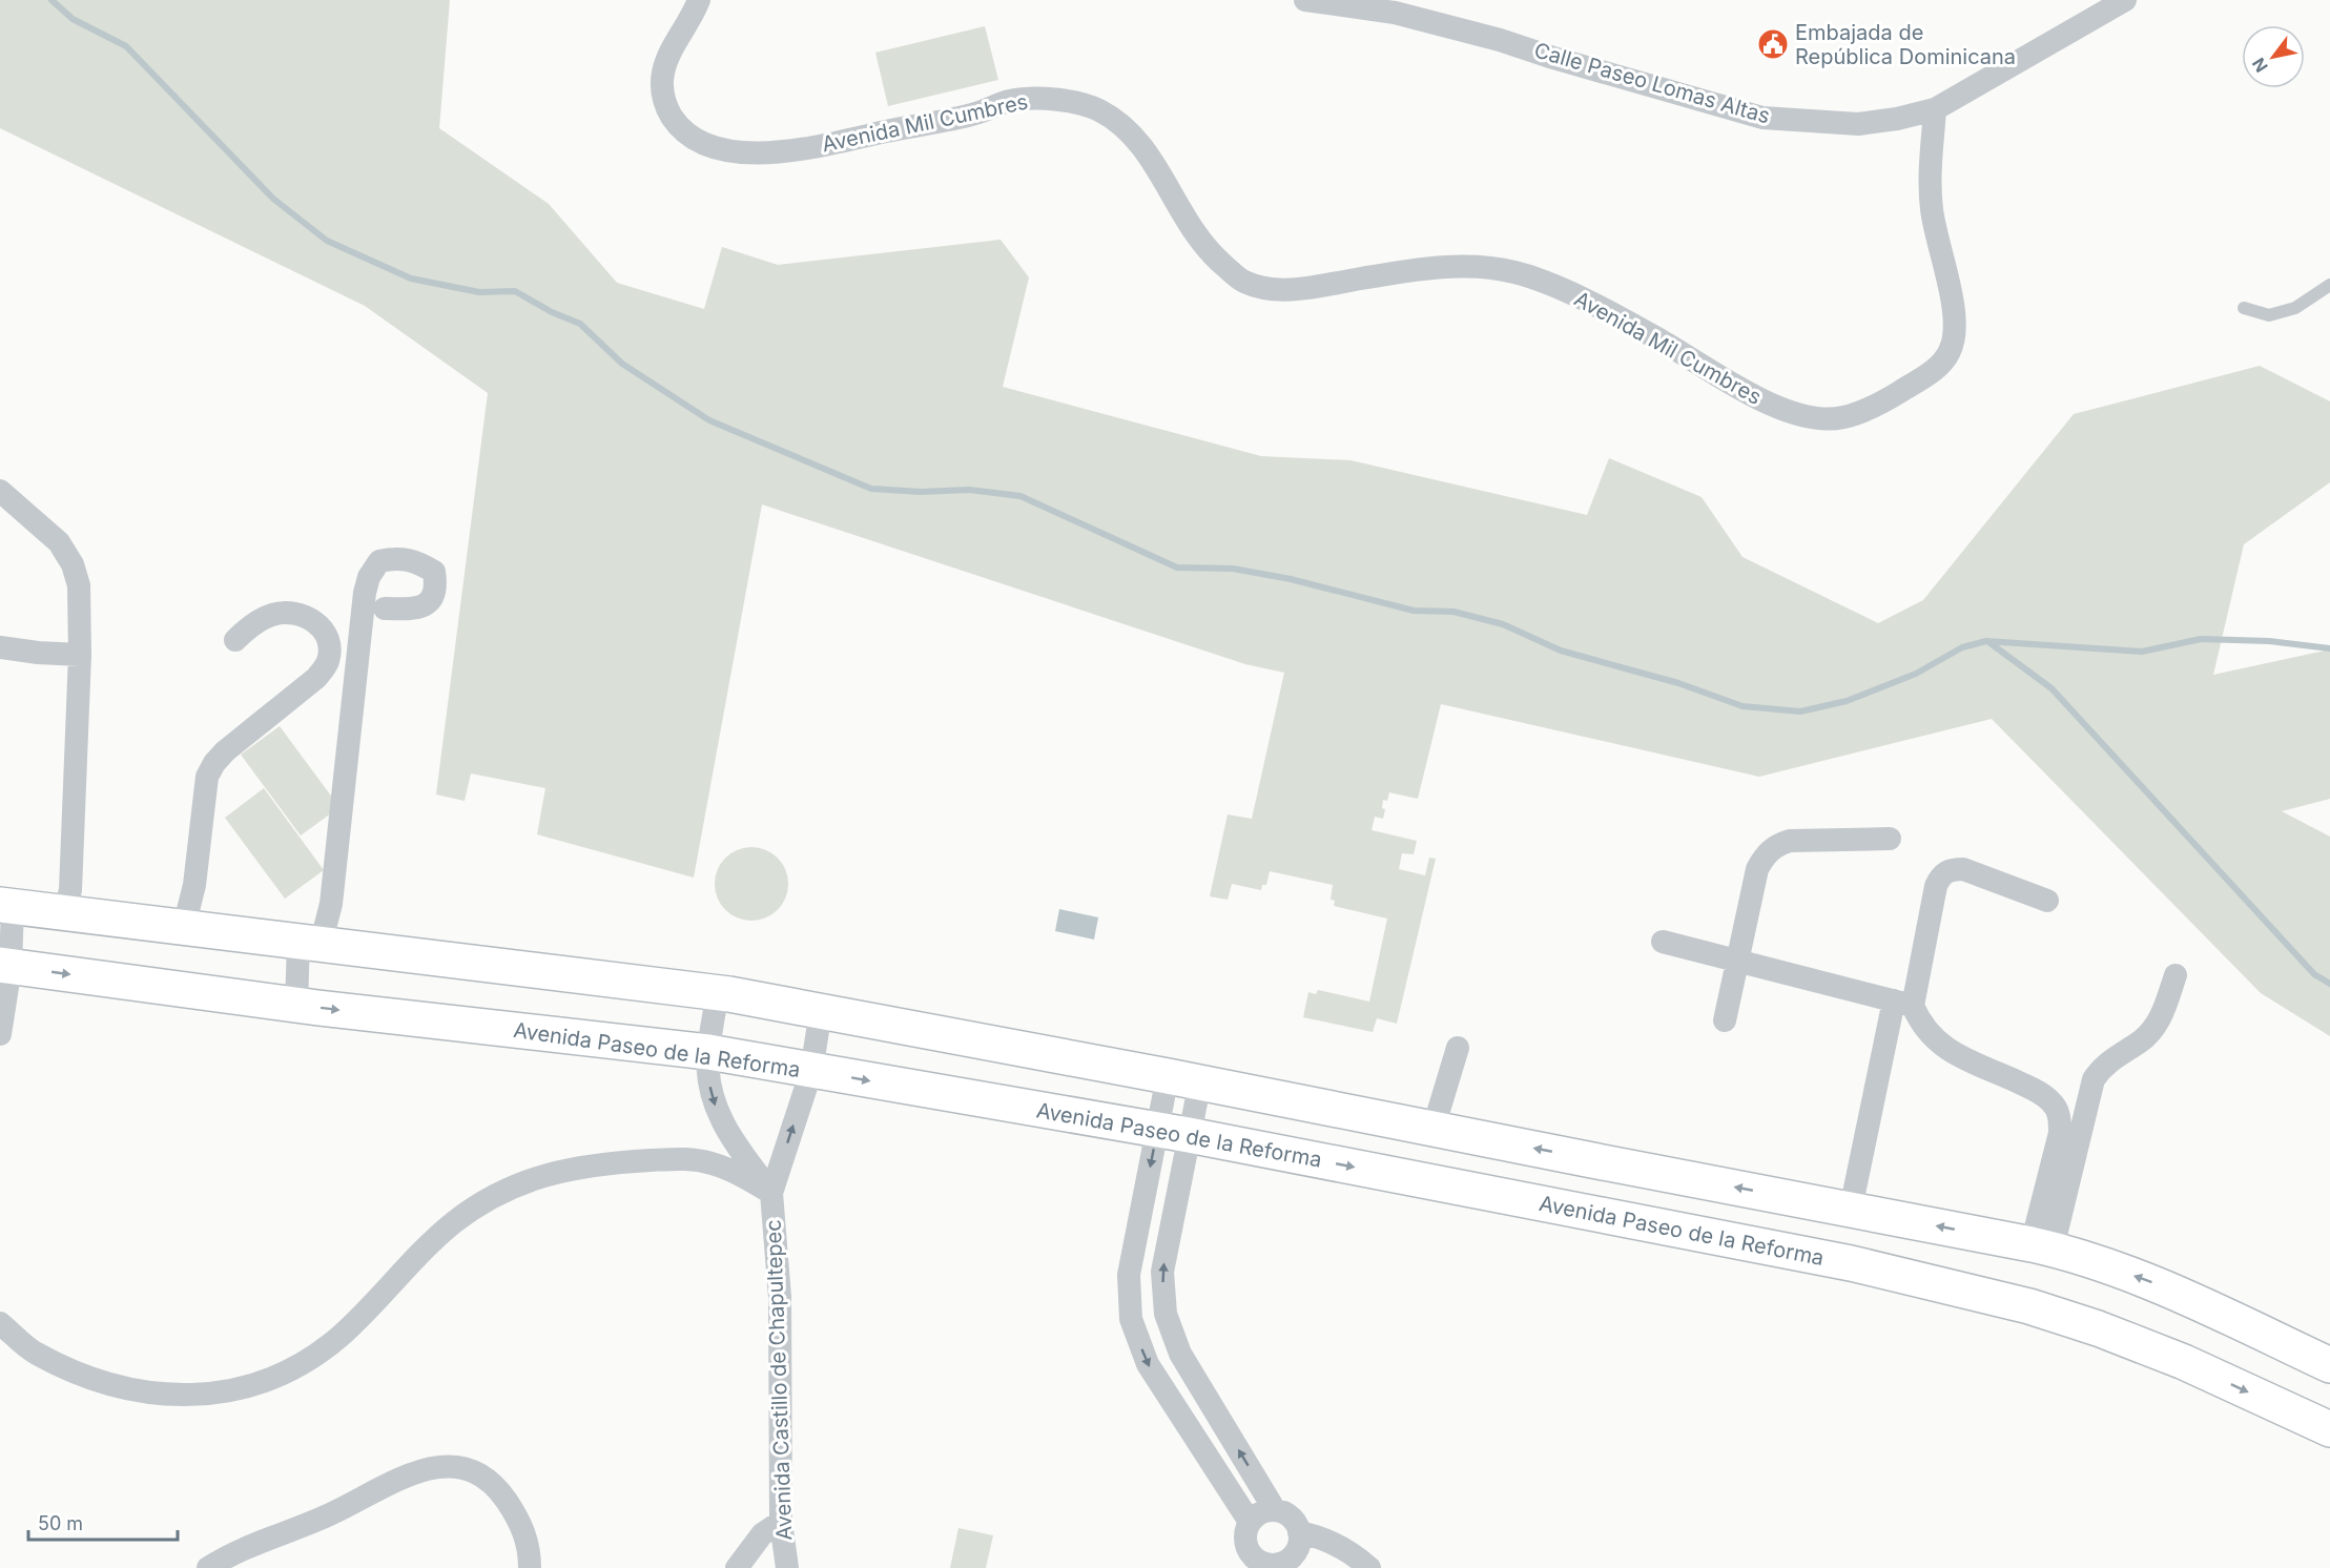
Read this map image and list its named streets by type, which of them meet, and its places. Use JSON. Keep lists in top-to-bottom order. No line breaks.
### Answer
{"streets":{"main road":["Avenida Paseo de la Reforma"],"street":["Calle Paseo Lomas Altas","Avenida Mil Cumbres","Avenida Castillo de Chapultepec"]},"crossings":[["Calle Paseo Lomas Altas","Avenida Mil Cumbres"],["Avenida Paseo de la Reforma","Avenida Castillo de Chapultepec"]],"places":{"public building":["Embajada de República Dominicana"]},"scale_bar":"50 m","north":"bottom left"}
